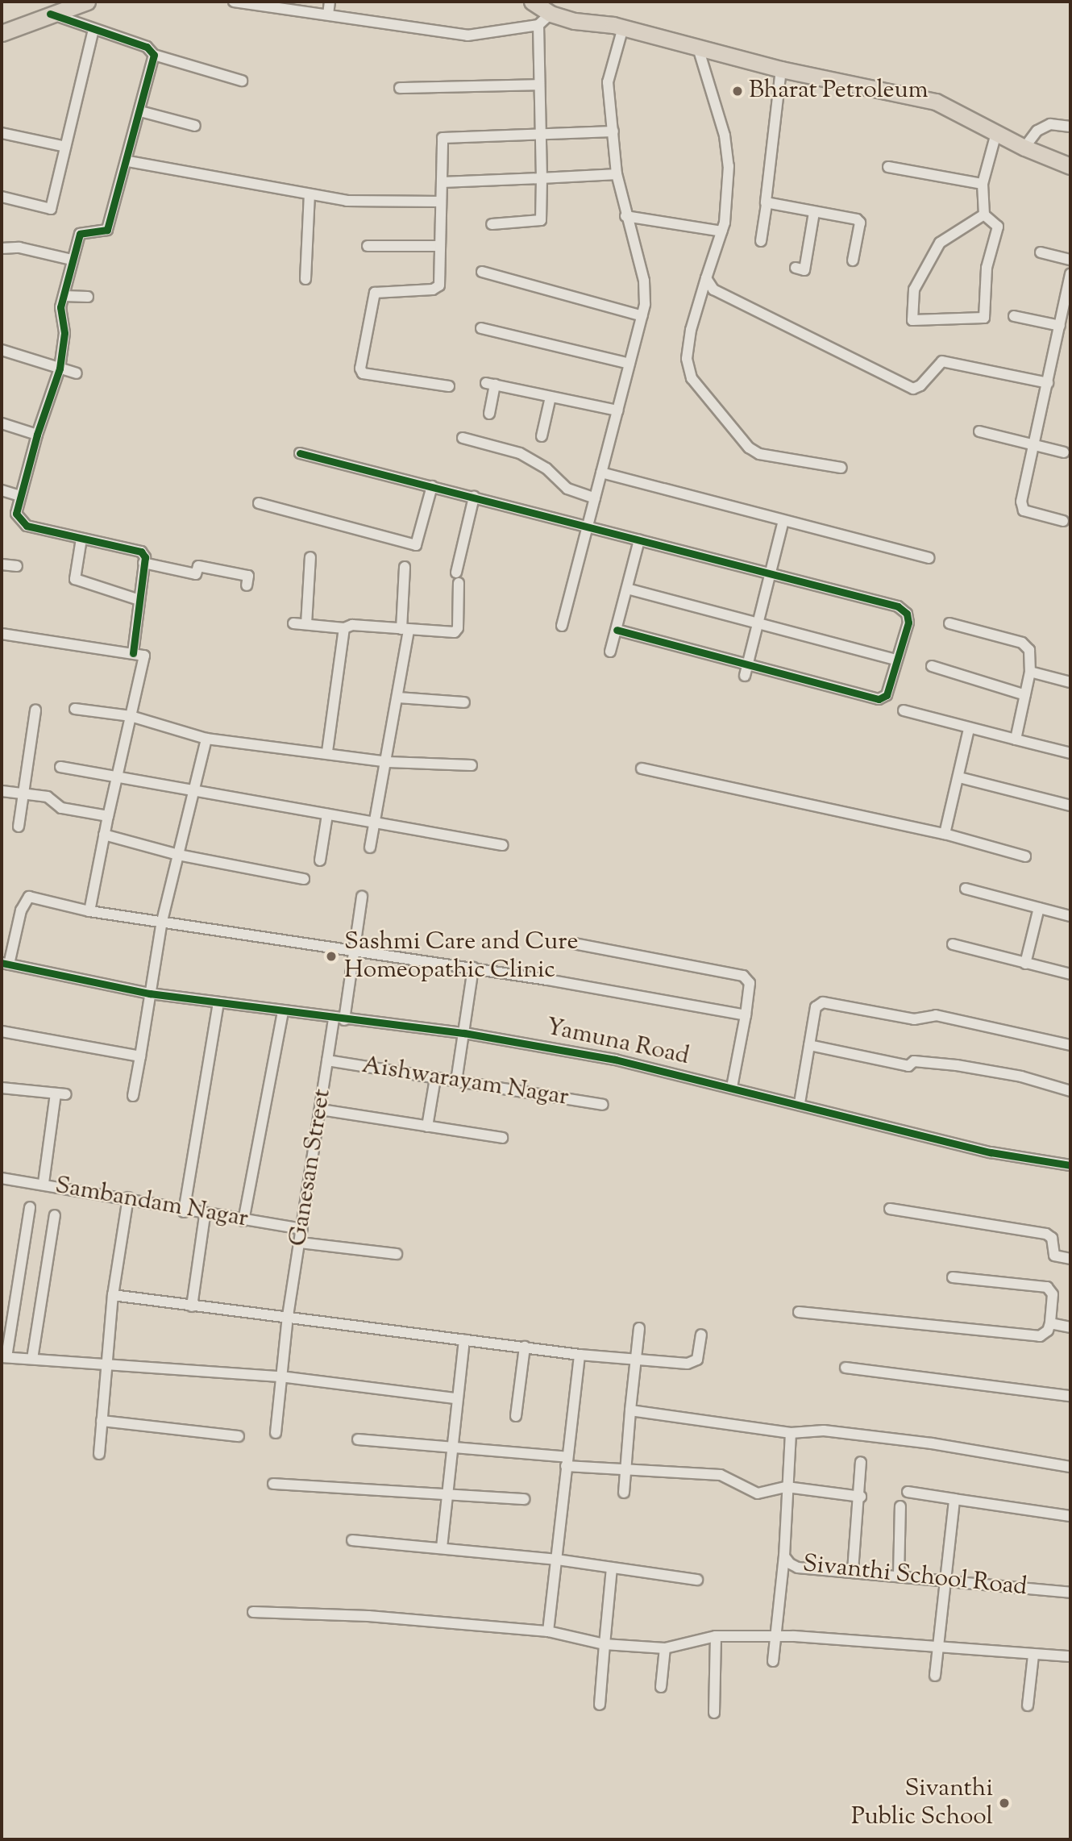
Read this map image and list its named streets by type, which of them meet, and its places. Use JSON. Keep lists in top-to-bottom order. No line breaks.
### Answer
{"streets":{"street":["Yamuna Road","Aishwarayam Nagar","Ganesan Street","Sambandam Nagar","Sivanthi School Road"]},"crossings":[["Yamuna Road","Ganesan Street"],["Aishwarayam Nagar","Ganesan Street"],["Ganesan Street","Sambandam Nagar"]],"places":["Bharat Petroleum","Sashmi Care and Cure Homeopathic Clinic","Sivanthi Public School"]}
